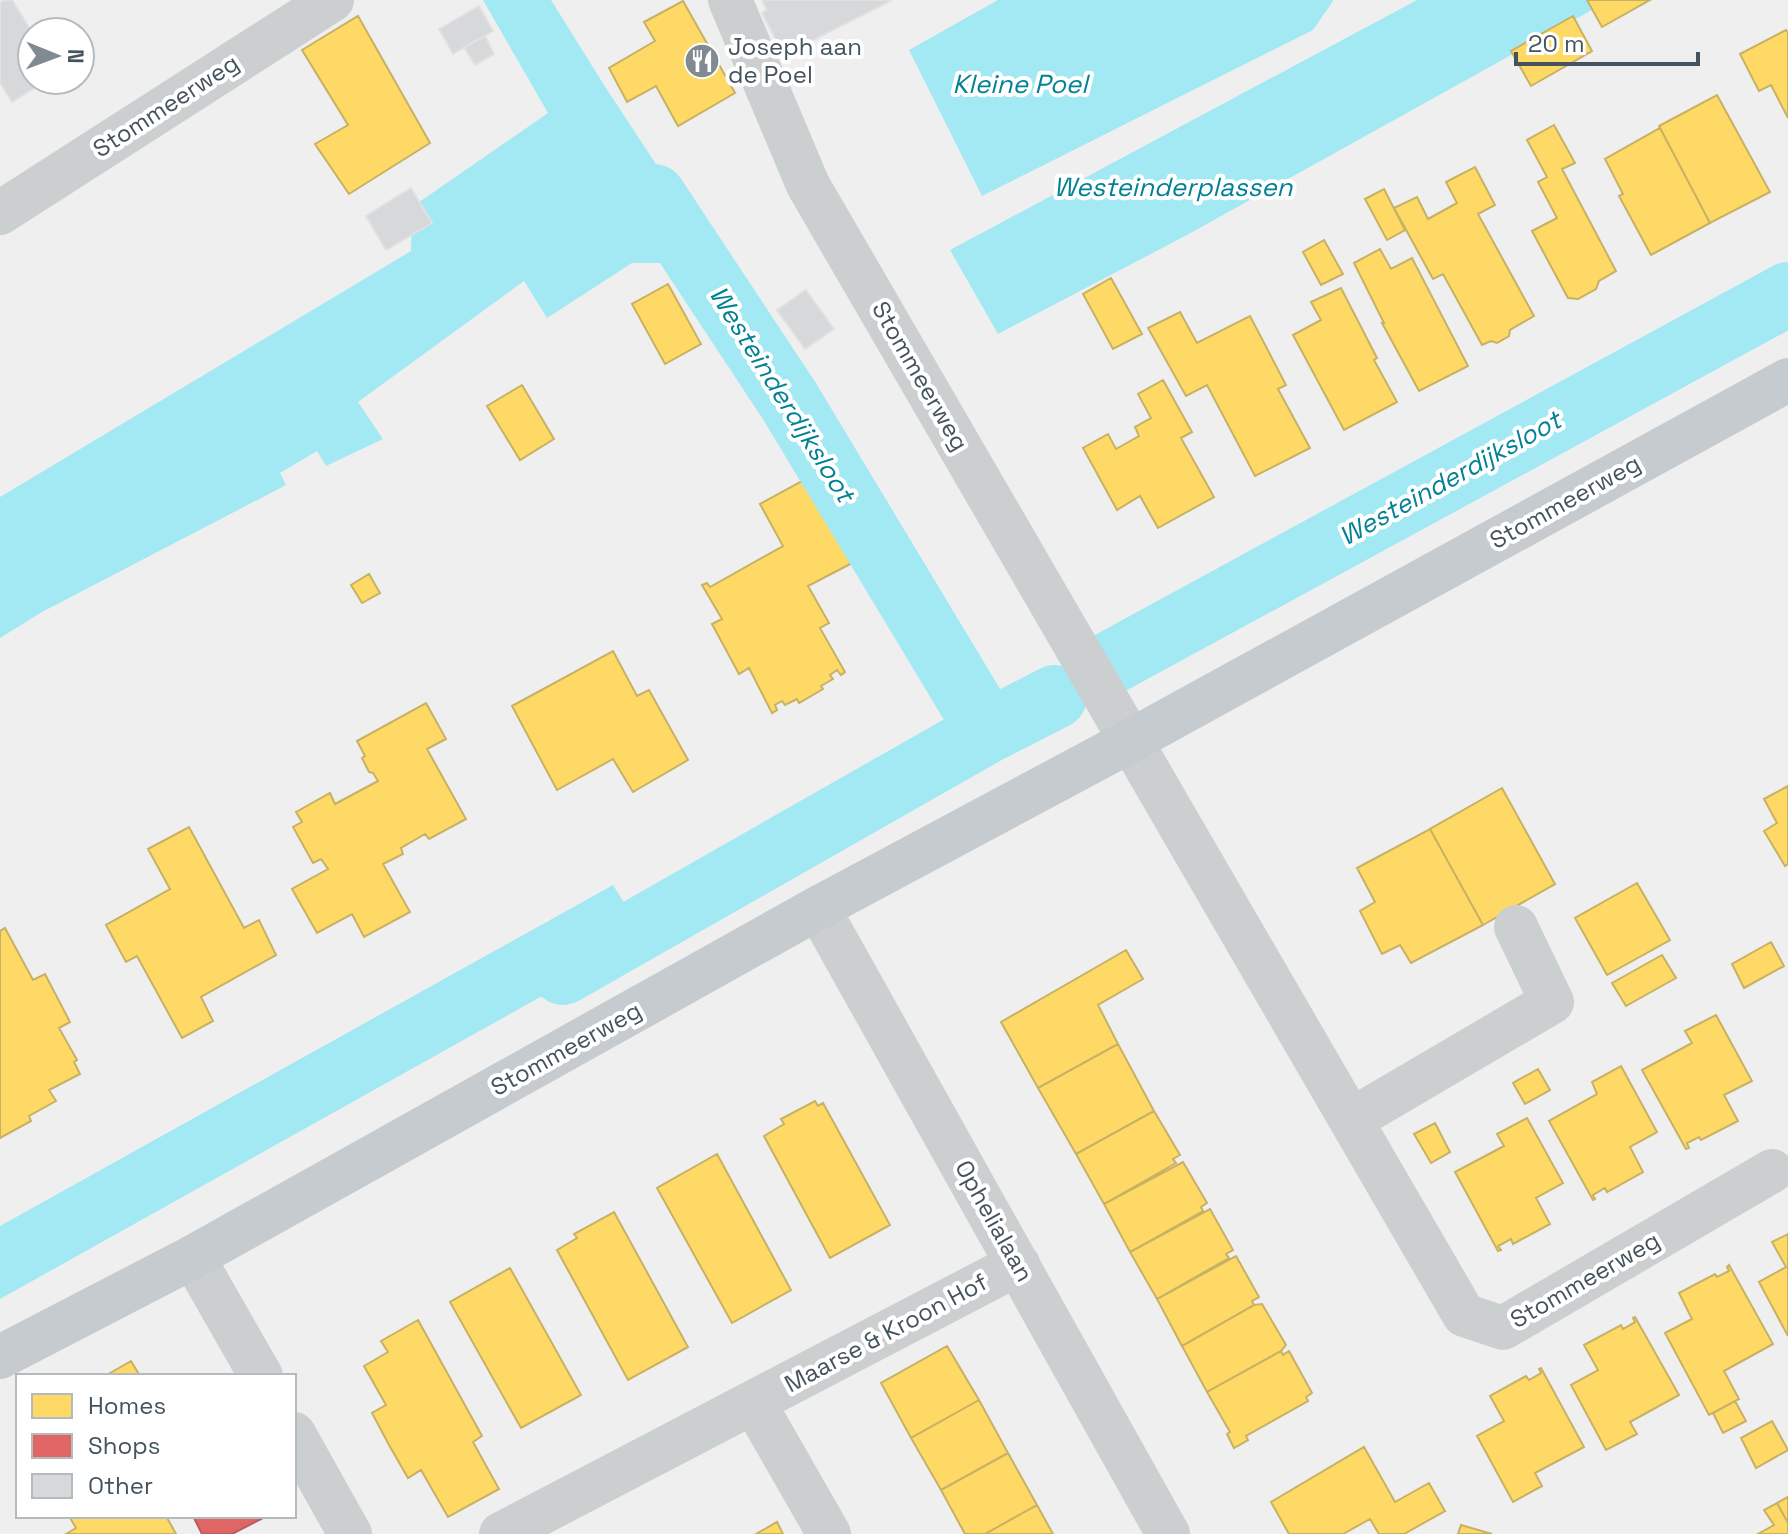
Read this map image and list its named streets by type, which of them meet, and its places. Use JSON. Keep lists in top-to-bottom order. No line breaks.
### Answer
{"streets":{"main road":["Stommeerweg"],"street":["Ophelialaan","Maarse & Kroon Hof"]},"crossings":[["Stommeerweg","Ophelialaan"],["Ophelialaan","Maarse & Kroon Hof"]],"water":["Kleine Poel","Westeinderplassen","Westeinderdijksloot"],"places":{"restaurant":["Joseph aan de Poel"]},"legend":["Homes","Shops","Other"],"scale_bar":"20 m","north":"right"}
